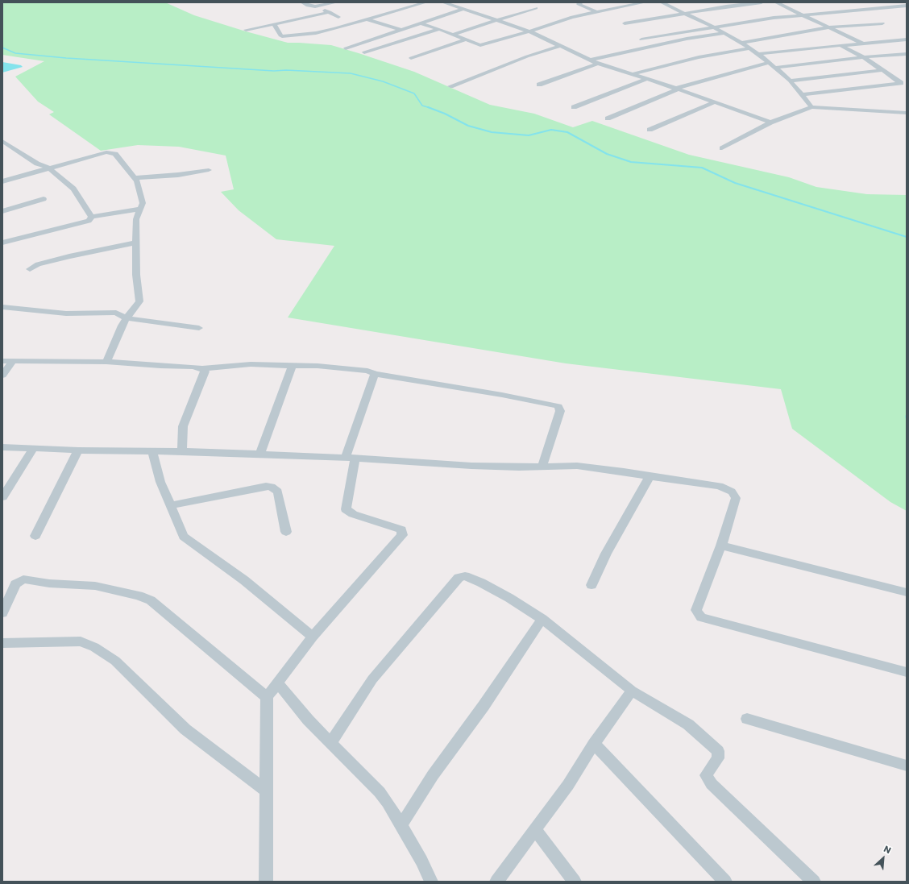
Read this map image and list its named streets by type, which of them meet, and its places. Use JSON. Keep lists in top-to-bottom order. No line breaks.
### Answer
{"north":"top right"}
